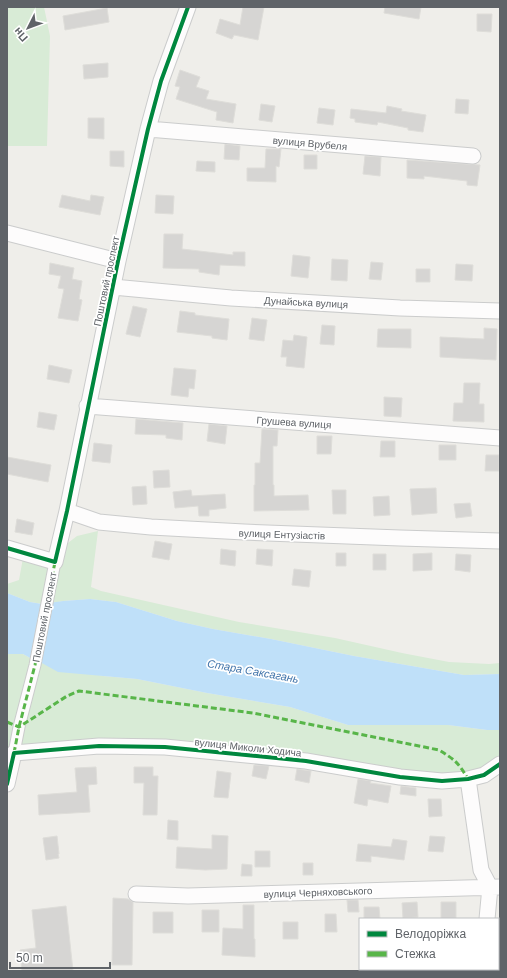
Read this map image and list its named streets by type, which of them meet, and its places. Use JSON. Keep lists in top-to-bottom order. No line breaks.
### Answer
{"streets":{"street":["вулиця Врубеля","Поштовий проспект","Дунайська вулиця","Грушева вулиця","вулиця Ентузіастів","вулиця Миколи Ходича","вулиця Черняховського"]},"crossings":[["вулиця Врубеля","Поштовий проспект"],["Поштовий проспект","Дунайська вулиця"],["Поштовий проспект","Грушева вулиця"],["Поштовий проспект","вулиця Ентузіастів"],["Поштовий проспект","вулиця Миколи Ходича"]],"water":["Стара Саксагань"],"legend":["Велодоріжка","Стежка"],"scale_bar":"50 m","north":"bottom left"}
